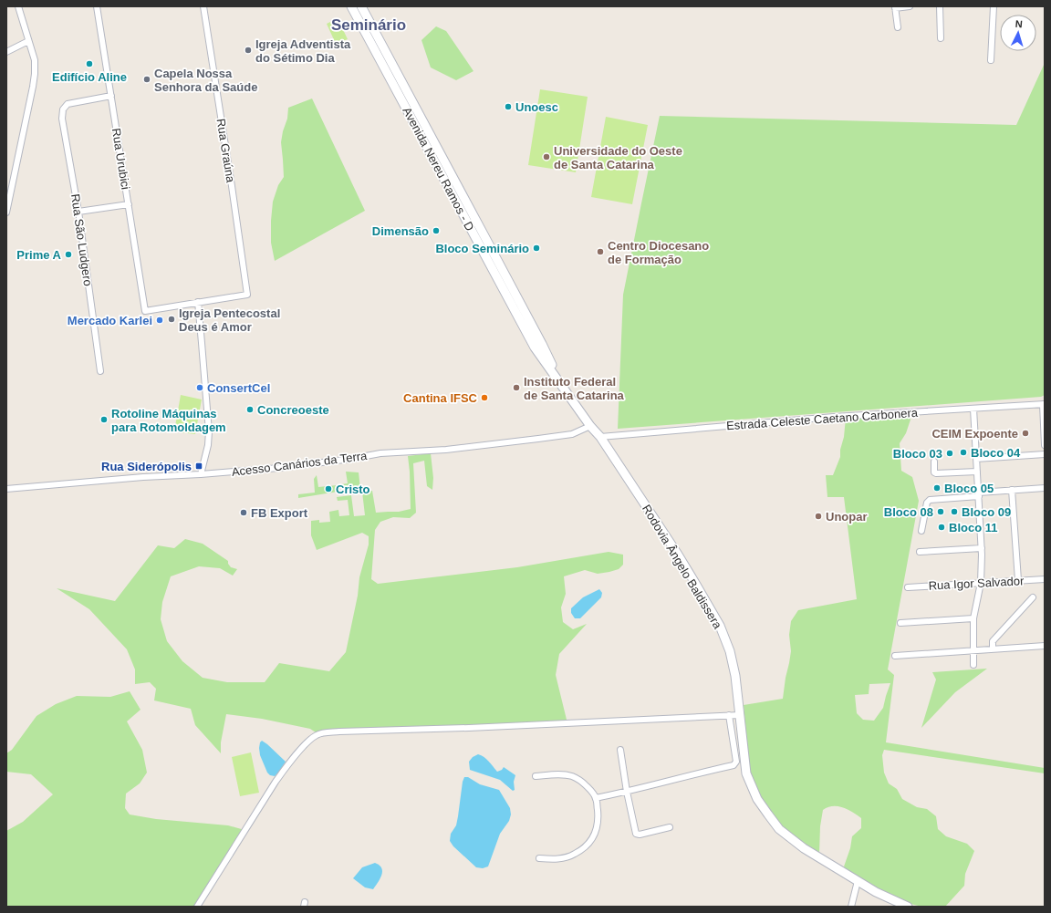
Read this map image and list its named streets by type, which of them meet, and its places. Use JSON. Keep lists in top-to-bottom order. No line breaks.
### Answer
{"streets":{"street":["Rua Graúna","Rua Urubici","Avenida Nereu Ramos - D","Rua São Ludgero","Estrada Celeste Caetano Carbonera","Acesso Canários da Terra","Rodovia Ângelo Baldissera","Rua Igor Salvador"]},"crossings":[["Rua Graúna","Rua Urubici"],["Rua Urubici","Rua São Ludgero"],["Avenida Nereu Ramos - D","Estrada Celeste Caetano Carbonera"],["Avenida Nereu Ramos - D","Acesso Canários da Terra"],["Avenida Nereu Ramos - D","Rodovia Ângelo Baldissera"],["Estrada Celeste Caetano Carbonera","Rodovia Ângelo Baldissera"]],"districts":["Seminário"],"places":{"other":["Igreja Adventista do Sétimo Dia","Edifício Aline","Capela Nossa Senhora da Saúde","Unoesc","Universidade do Oeste de Santa Catarina","Dimensão","Bloco Seminário","Centro Diocesano de Formação","Prime A","Igreja Pentecostal Deus é Amor","Mercado Karlei","ConsertCel","Instituto Federal de Santa Catarina","Cantina IFSC","Concreoeste","Rotoline Máquinas para Rotomoldagem","CEIM Expoente","Bloco 04","Bloco 03","Bloco 05","Cristo","Bloco 08","Bloco 09","FB Export","Unopar","Bloco 11"],"transit":["Rua Siderópolis"]},"north":"top"}
